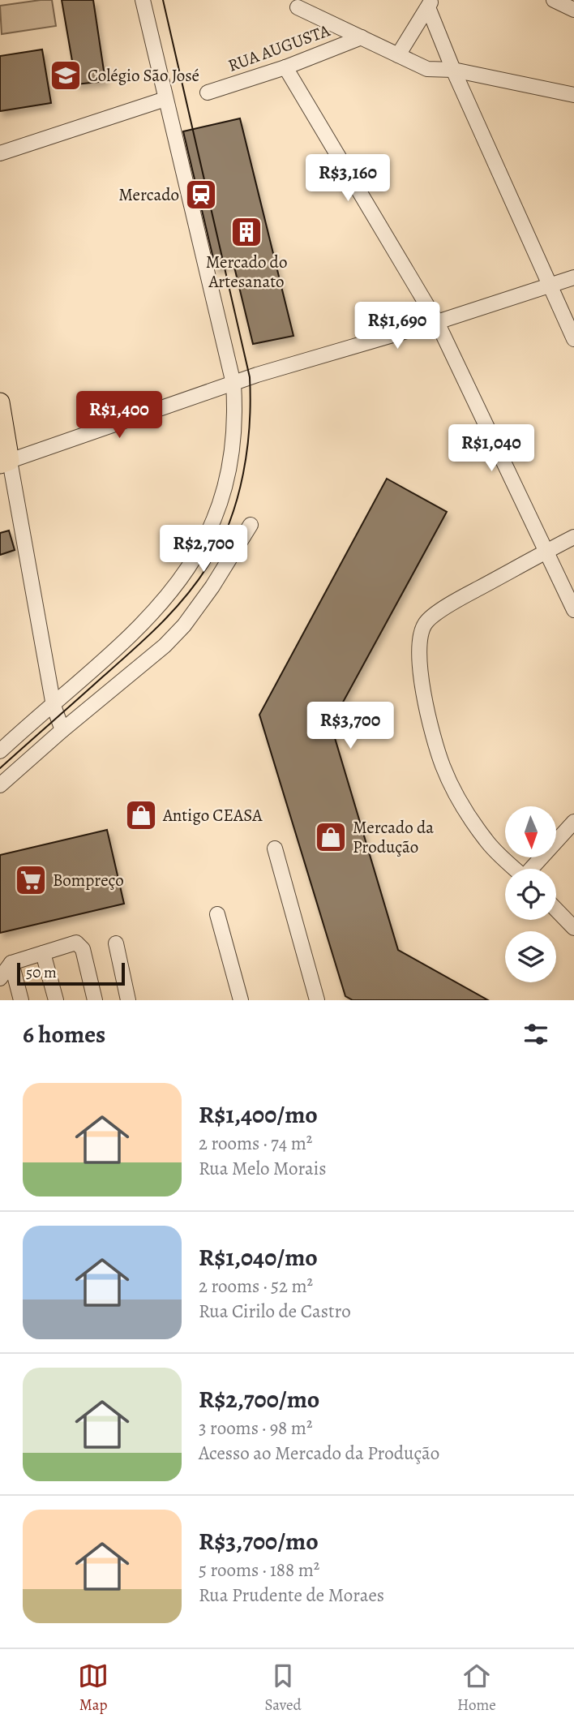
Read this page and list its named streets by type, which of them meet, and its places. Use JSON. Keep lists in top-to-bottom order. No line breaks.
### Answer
{"streets":{"street":["RUA AUGUSTA"]},"places":{"school or university":["Colégio São José"],"station":["Mercado"],"building":["Mercado do Artesanato"],"shop":["Antigo CEASA","Mercado da Produção"],"supermarket":["Bompreço"]},"scale_bar":"50 m","north":"bottom","page":{"price":["R$3,160","R$1,690","R$1,400","R$1,040","R$2,700","R$3,700"],"scale":"50 m","heading":"6 homes","list":[{"name":"R$1,400/mo","note":"2 rooms · 74 m² · Rua Melo Morais"},{"name":"R$1,040/mo","note":"2 rooms · 52 m² · Rua Cirilo de Castro"},{"name":"R$2,700/mo","note":"3 rooms · 98 m² · Acesso ao Mercado da Produção"},{"name":"R$3,700/mo","note":"5 rooms · 188 m² · Rua Prudente de Moraes"}],"tabs":["Map","Saved","Home"]}}
